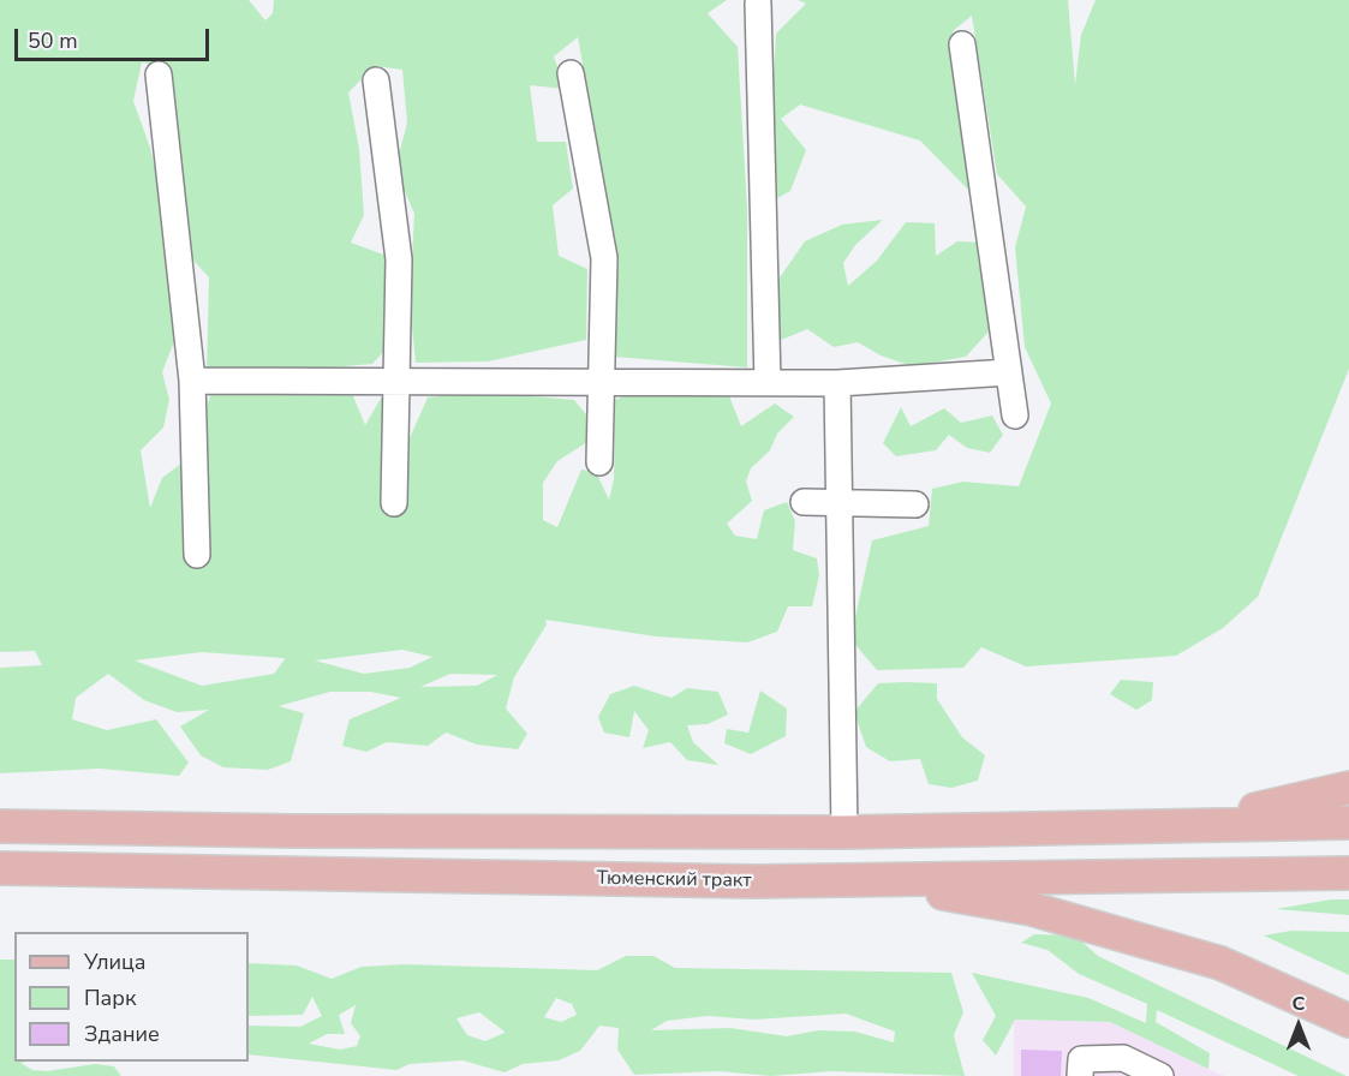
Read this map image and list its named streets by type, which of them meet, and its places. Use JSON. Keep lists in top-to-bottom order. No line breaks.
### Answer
{"streets":{"main road":["Тюменский тракт"]},"legend":["Улица","Парк","Здание"],"scale_bar":"50 m","north":"top"}
